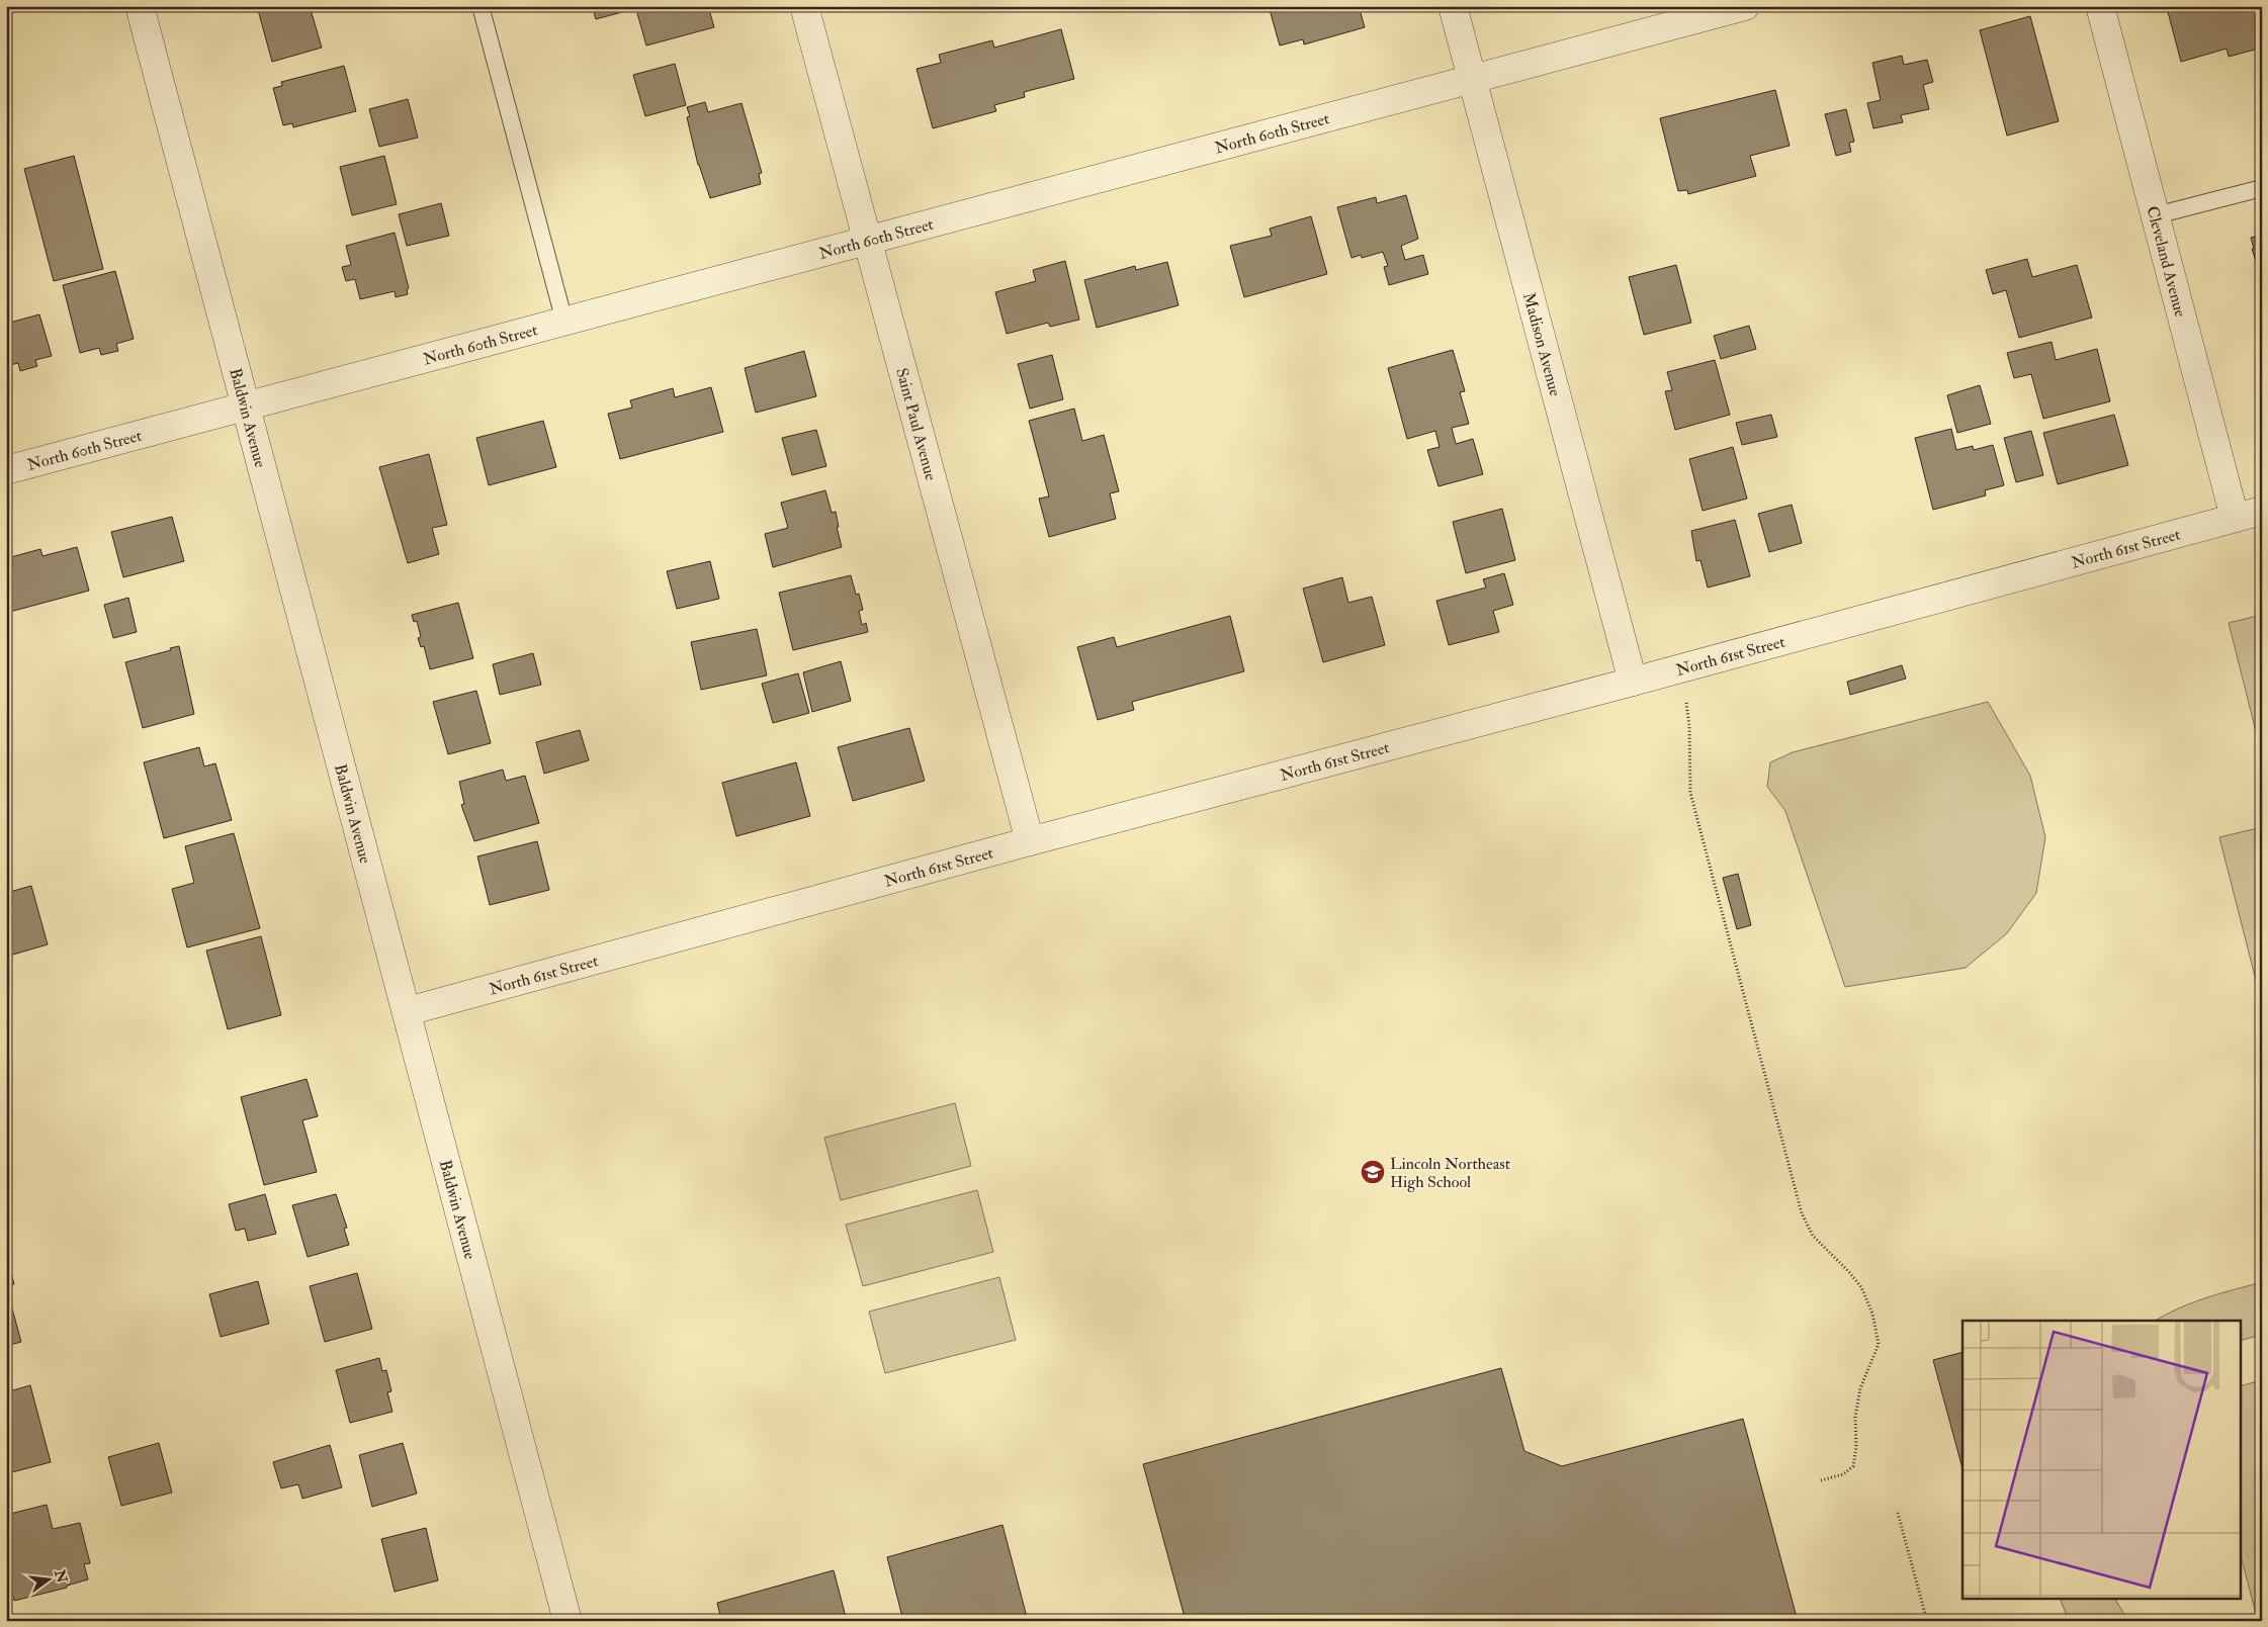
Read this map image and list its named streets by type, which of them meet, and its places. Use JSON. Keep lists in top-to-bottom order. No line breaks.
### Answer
{"streets":{"street":["North 60th Street","Cleveland Avenue","Madison Avenue","Baldwin Avenue","Saint Paul Avenue","North 61st Street"]},"crossings":[["North 60th Street","Madison Avenue"],["North 60th Street","Baldwin Avenue"],["North 60th Street","Saint Paul Avenue"],["Cleveland Avenue","North 61st Street"],["Madison Avenue","North 61st Street"],["Baldwin Avenue","North 61st Street"],["Saint Paul Avenue","North 61st Street"]],"places":{"school or university":["Lincoln Northeast High School"]},"north":"right"}
